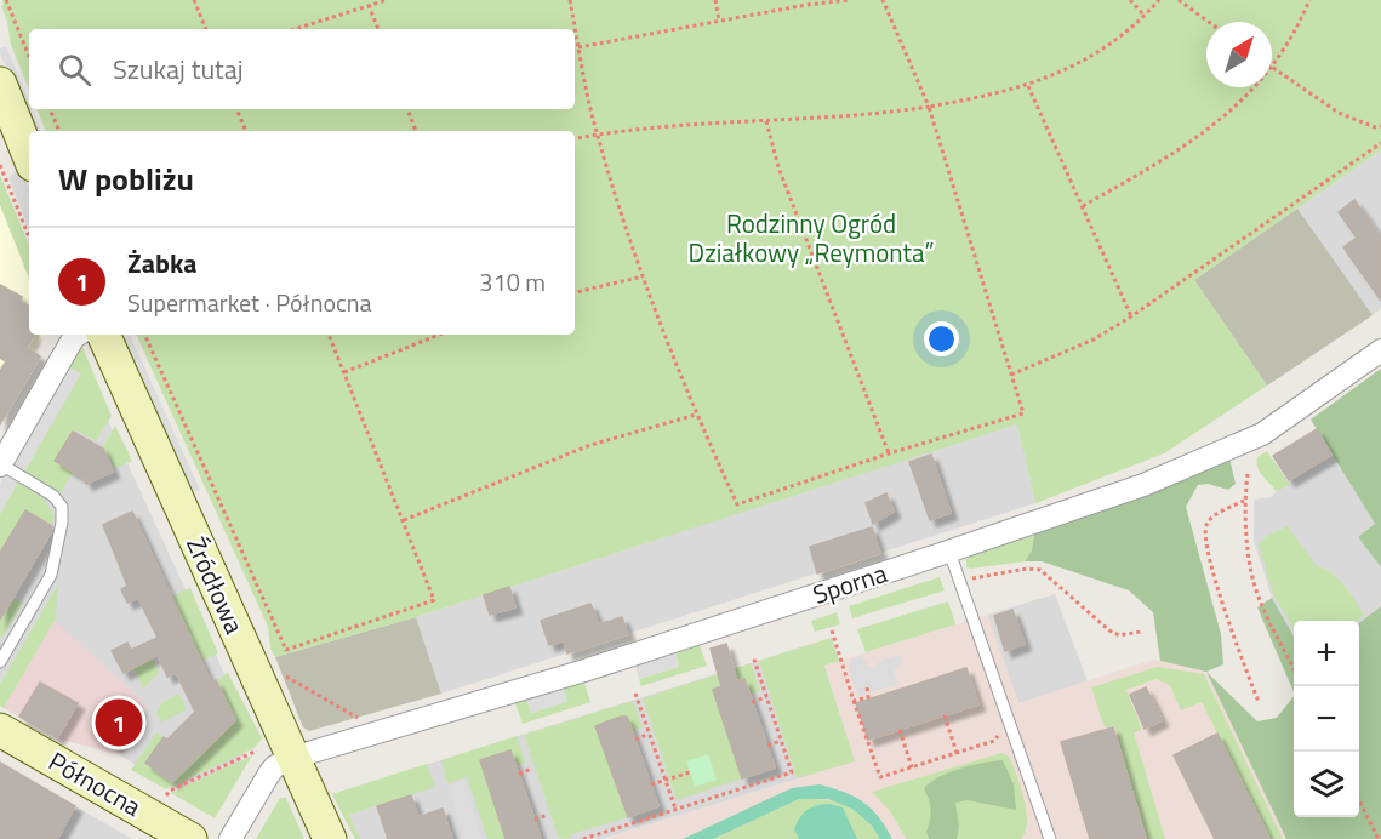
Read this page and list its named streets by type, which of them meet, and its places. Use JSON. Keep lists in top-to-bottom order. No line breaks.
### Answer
{"streets":{"street":["Sporna","Źródłowa","Północna"]},"crossings":[["Sporna","Źródłowa"]],"parks":["Rodzinny Ogród Działkowy „Reymonta”"],"north":"top right","page":{"search":"Szukaj tutaj","heading":"W pobliżu","list":[{"mark":"1","name":"Żabka","note":"Supermarket · Północna","value":"310 m"}],"map_buttons":["+","−"],"pins":"1"}}
